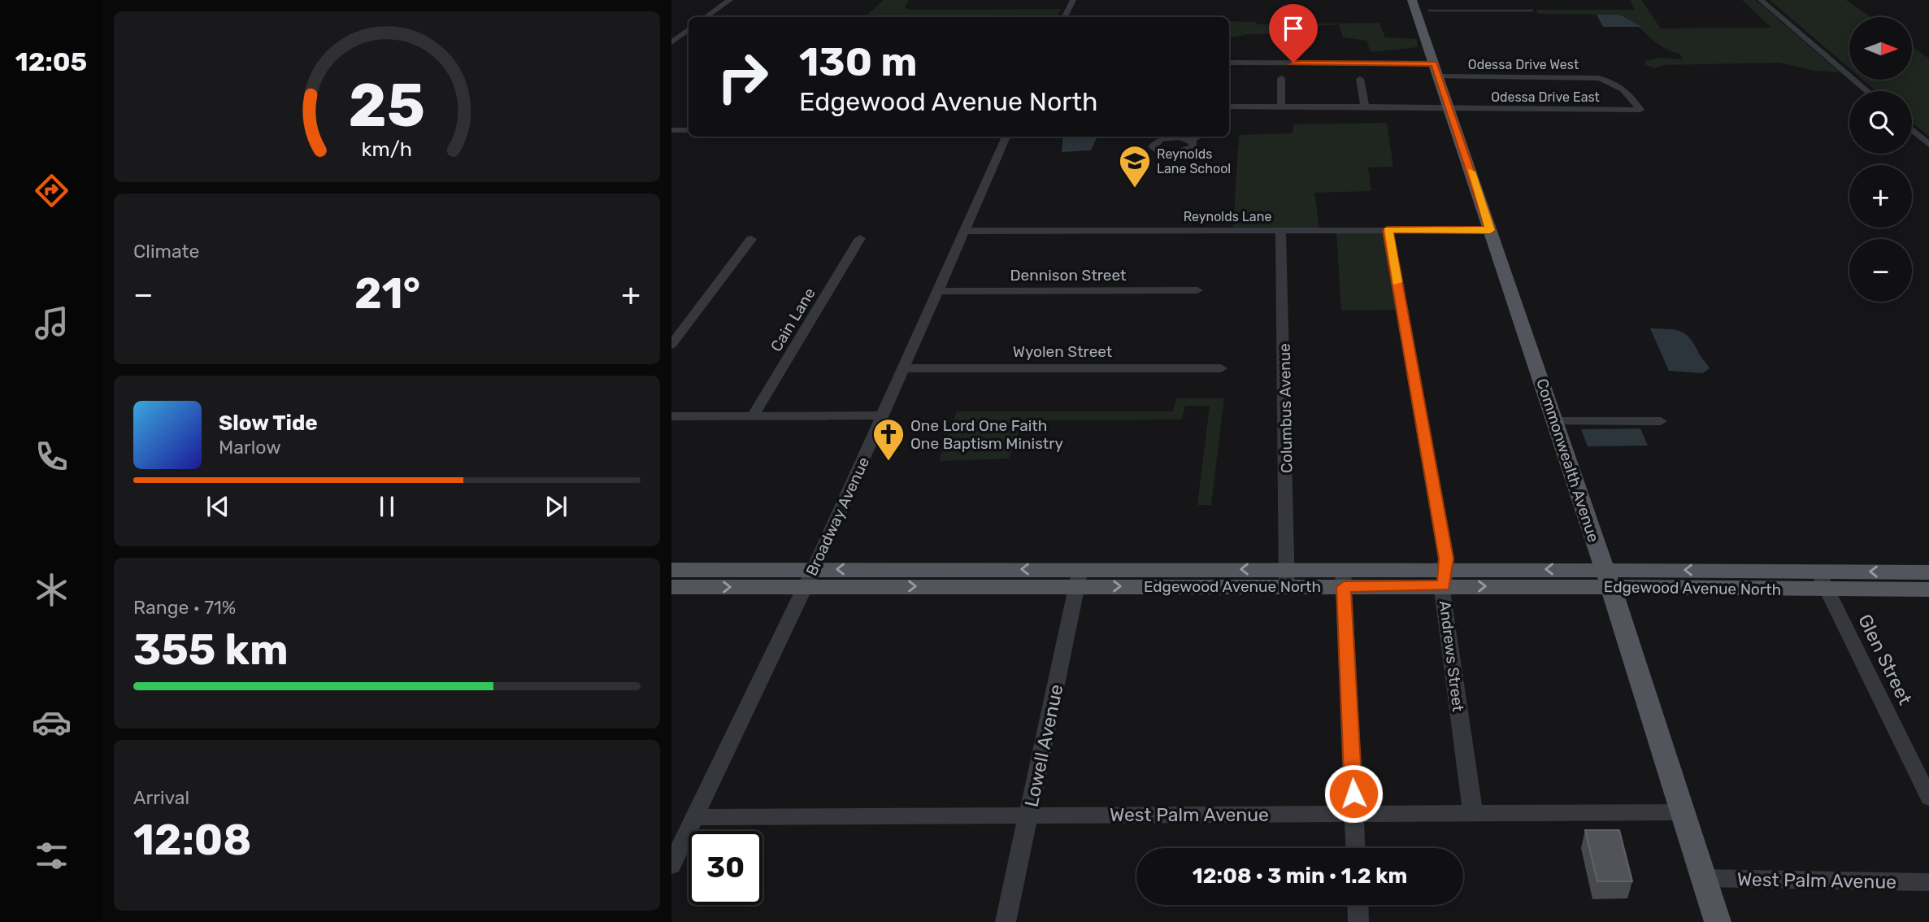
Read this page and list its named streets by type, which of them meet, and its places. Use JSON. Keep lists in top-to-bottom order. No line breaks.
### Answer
{"streets":{"main road":["Commonwealth Avenue","Edgewood Avenue North"],"street":["Odessa Drive West","Odessa Drive East","Reynolds Lane","Dennison Street","Cain Lane","Wyolen Street","Columbus Avenue","Broadway Avenue","Andrews Street","Glen Street","Lowell Avenue","West Palm Avenue"]},"crossings":[["Odessa Drive West","Odessa Drive East"],["Odessa Drive West","Commonwealth Avenue"],["Odessa Drive East","Commonwealth Avenue"],["Reynolds Lane","Columbus Avenue"],["Reynolds Lane","Commonwealth Avenue"],["Reynolds Lane","Broadway Avenue"],["Reynolds Lane","Andrews Street"],["Dennison Street","Broadway Avenue"],["Wyolen Street","Broadway Avenue"],["Columbus Avenue","Edgewood Avenue North"],["Commonwealth Avenue","Edgewood Avenue North"],["Commonwealth Avenue","West Palm Avenue"],["Broadway Avenue","Edgewood Avenue North"],["Broadway Avenue","West Palm Avenue"],["Edgewood Avenue North","Andrews Street"],["Edgewood Avenue North","Glen Street"],["Edgewood Avenue North","Lowell Avenue"],["Andrews Street","West Palm Avenue"],["Lowell Avenue","West Palm Avenue"]],"places":{"school or university":["Reynolds Lane School"],"church":["One Lord One Faith One Baptism Ministry"]},"north":"right","page":{"tabs":"12:05","map_buttons":["+","−"],"turn":["130 m","Edgewood Avenue North"],"tile":["Climate",["Range · 71%","355 km"],["Arrival","12:08"]],"heat":["−","21°","+"],"song":["Slow Tide","Marlow"],"limit":"30","trip":"12:08 · 3 min · 1.2 km","gauge":["25","km/h"]}}
